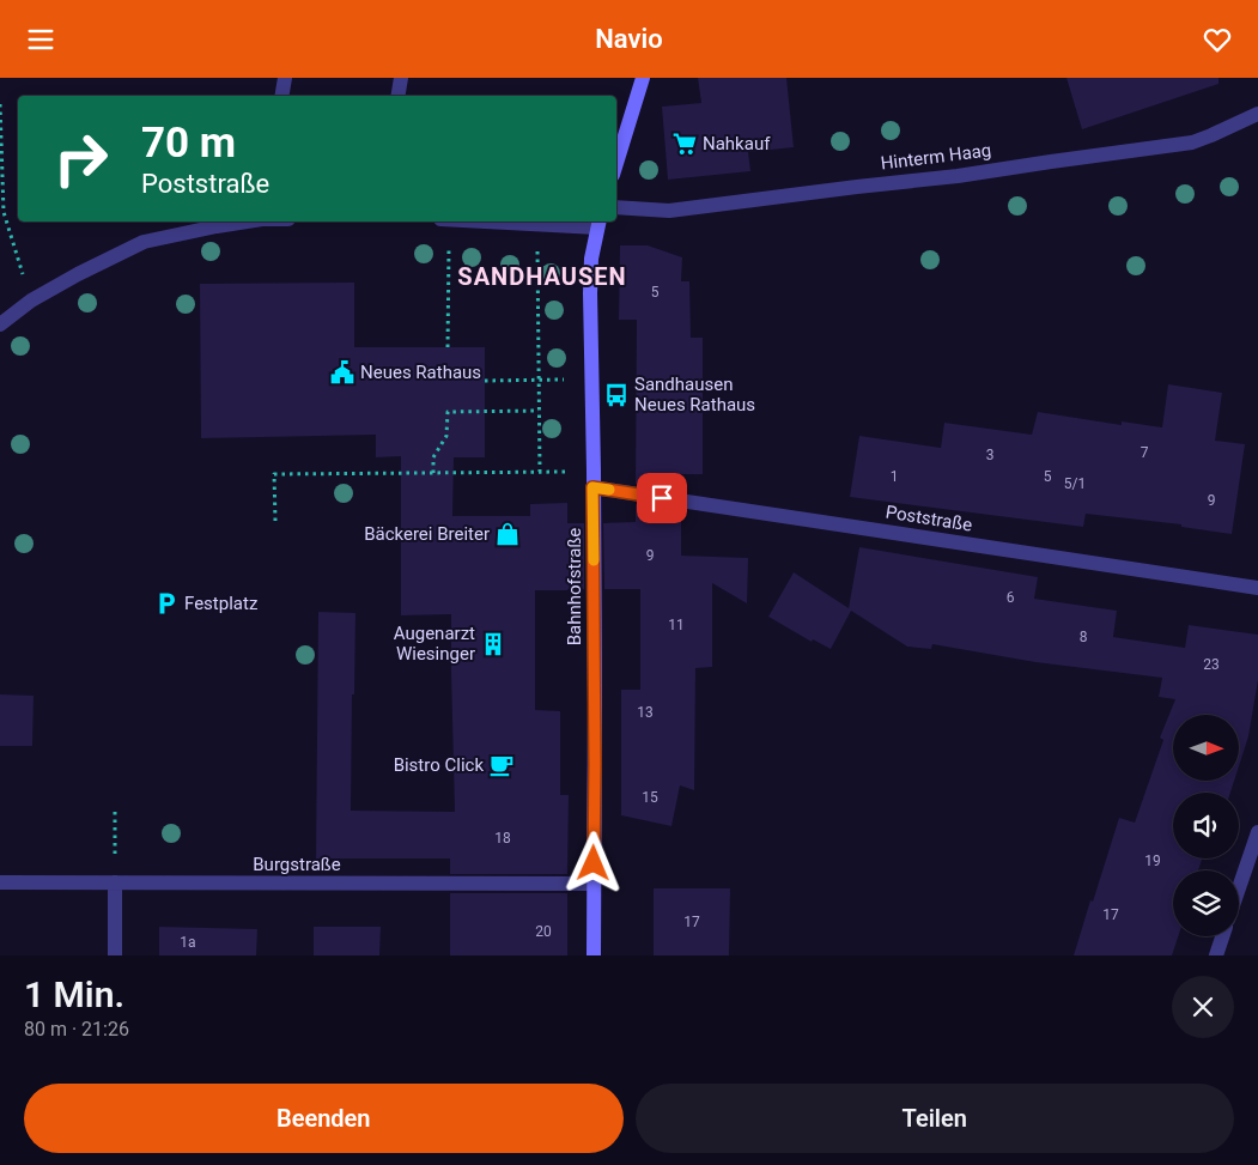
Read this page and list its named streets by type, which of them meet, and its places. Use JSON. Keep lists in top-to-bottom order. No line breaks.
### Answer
{"streets":{"street":["Hinterm Haag","Poststraße","Bahnhofstraße","Burgstraße"]},"crossings":[["Poststraße","Bahnhofstraße"],["Bahnhofstraße","Burgstraße"]],"districts":["SANDHAUSEN"],"places":{"supermarket":["Nahkauf"],"public building":["Neues Rathaus"],"bus stop":["Sandhausen Neues Rathaus"],"shop":["Bäckerei Breiter"],"parking":["Festplatz"],"building":["Augenarzt Wiesinger"],"cafe":["Bistro Click"]},"house_numbers":["5","7","3","1","5","5/1","9","9","6","11","8","23","13","15","18","19","17","17","20","1a"],"north":"right","page":{"header":"Navio","turn":["70 m","Poststraße"],"heading":["1 Min.","80 m · 21:26"],"buttons":["Beenden","Teilen"]}}
